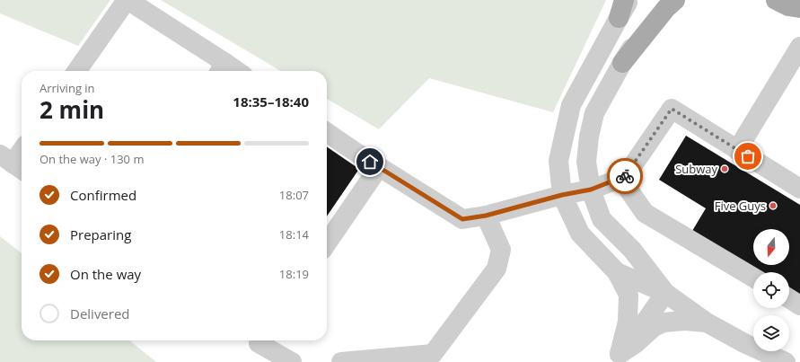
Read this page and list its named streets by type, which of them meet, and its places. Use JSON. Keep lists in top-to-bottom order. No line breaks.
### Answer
{"places":["Subway","Five Guys"],"north":"bottom","page":{"heading":["2 min","Arriving in","18:35–18:40"],"bar":"On the way · 130 m","list":[["Confirmed","18:07"],["Preparing","18:14"],["On the way","18:19"],"Delivered"]}}
